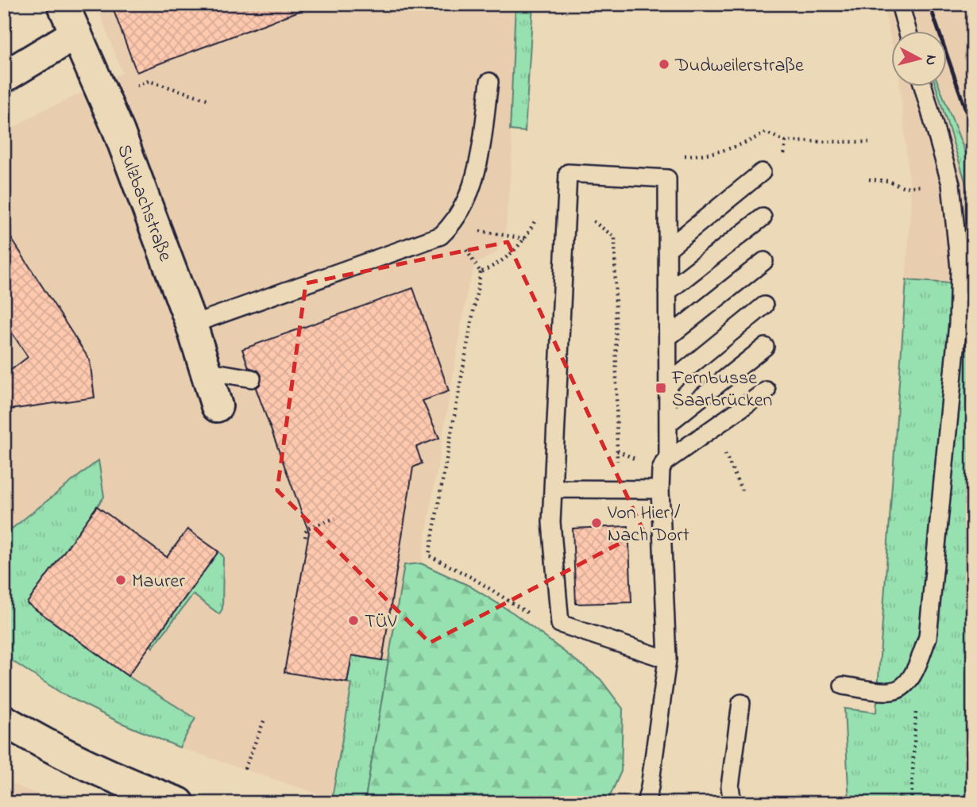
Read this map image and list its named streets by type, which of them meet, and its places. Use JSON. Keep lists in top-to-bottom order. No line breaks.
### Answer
{"streets":{"street":["Sulzbachstraße"]},"places":{"other":["Dudweilerstraße","Von Hier / Nach Dort","Maurer","TÜV"],"transit":["Fernbusse Saarbrücken"]},"north":"right"}
